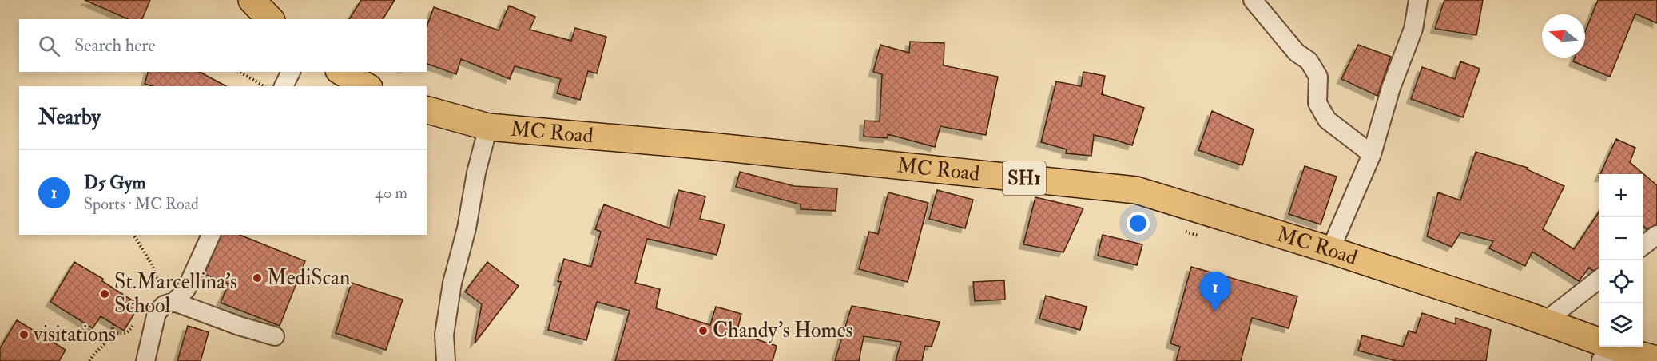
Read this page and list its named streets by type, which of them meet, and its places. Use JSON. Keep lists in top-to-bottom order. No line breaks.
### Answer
{"streets":{"main road":["MC Road","SH1"]},"places":["MediScan","St.Marcellina's School","Chandy's Homes","visitations"],"north":"left","page":{"search":"Search here","heading":"Nearby","list":[{"mark":"1","name":"D5 Gym","note":"Sports · MC Road","value":"40 m"}],"map_buttons":["+","−"],"pins":"1"}}
